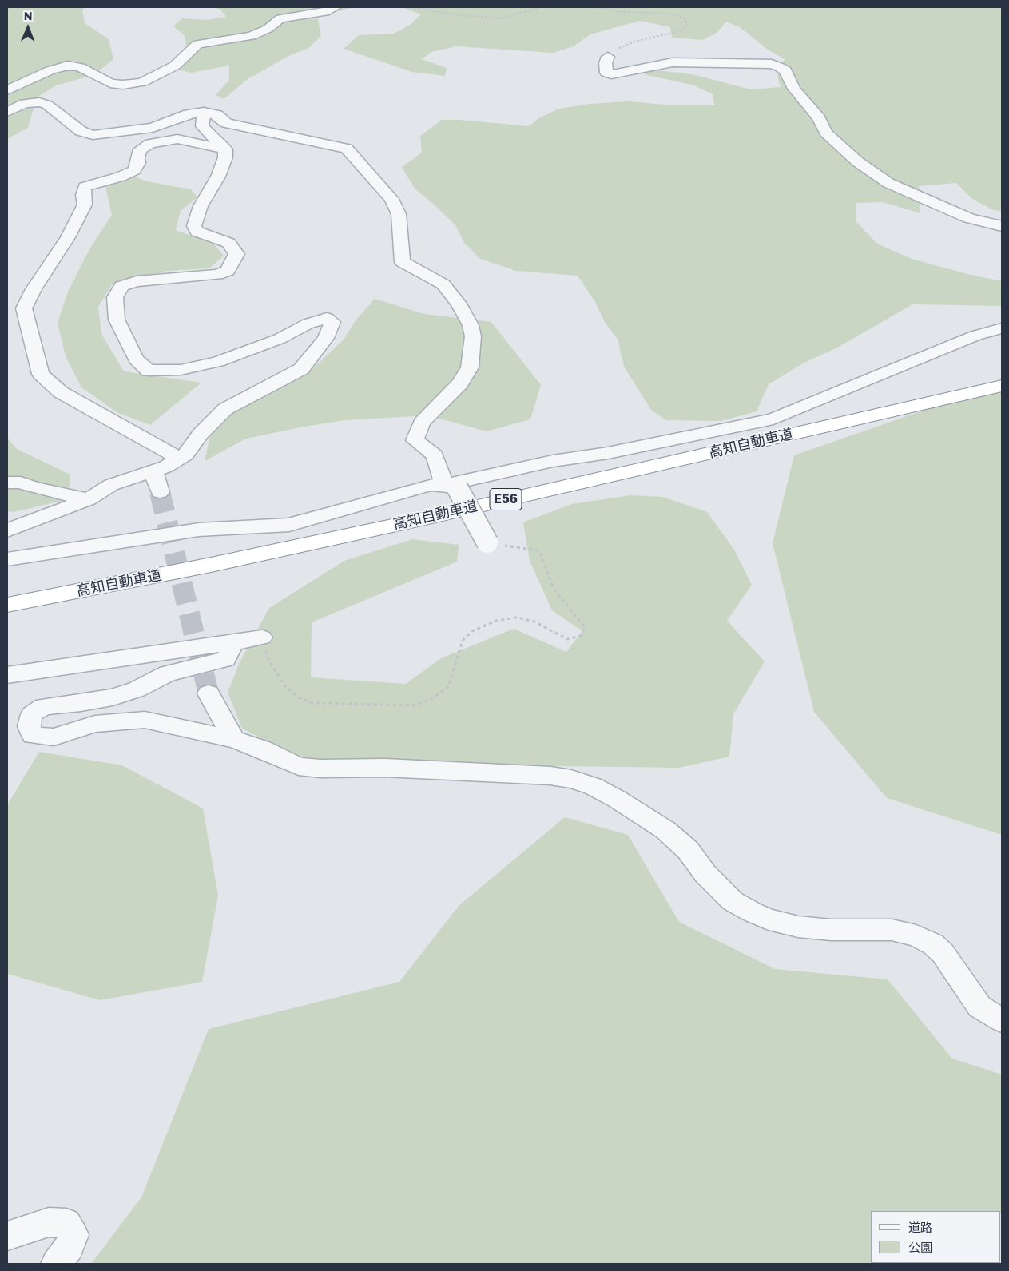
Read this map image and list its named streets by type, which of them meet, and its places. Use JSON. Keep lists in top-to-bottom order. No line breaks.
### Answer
{"streets":{"highway":["高知自動車道","E56"]},"legend":["道路","公園"],"north":"top"}
